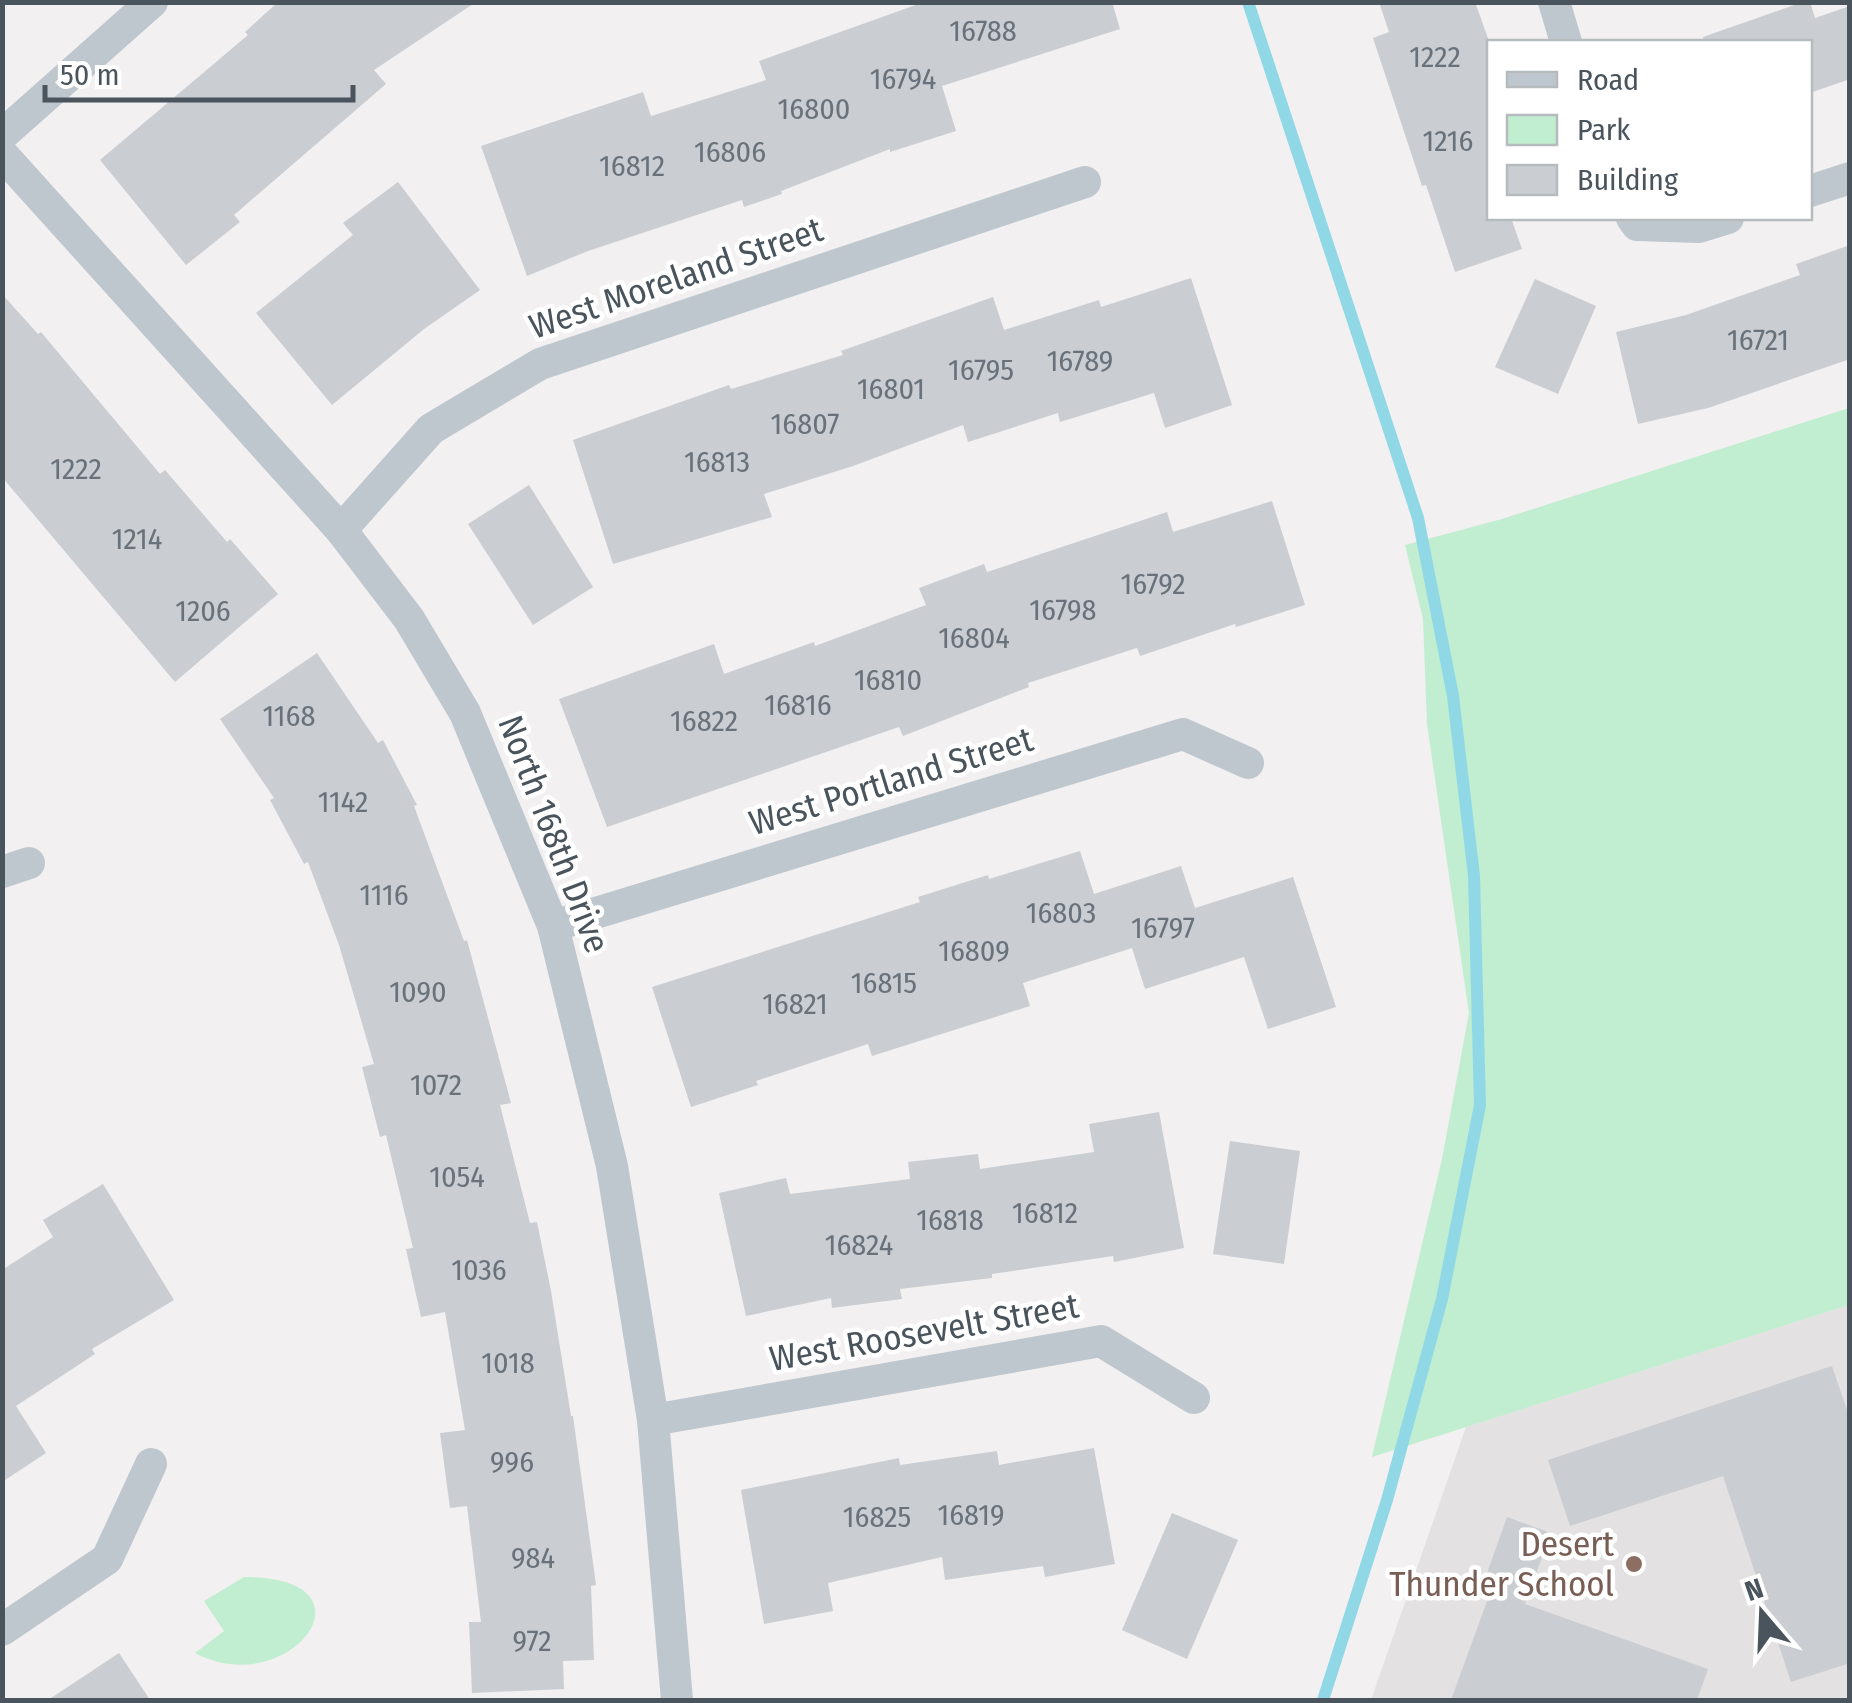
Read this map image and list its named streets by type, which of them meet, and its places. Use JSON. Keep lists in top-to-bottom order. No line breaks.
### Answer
{"streets":{"street":["West Moreland Street","West Portland Street","North 168th Drive","West Roosevelt Street"]},"crossings":[["West Moreland Street","North 168th Drive"],["West Portland Street","North 168th Drive"],["North 168th Drive","West Roosevelt Street"]],"places":["Desert Thunder School"],"house_numbers":["16788","1222","16794","16800","1216","16806","16812","16721","16789","16795","16801","16807","16813","1222","1214","16792","16798","1206","16804","16810","16816","1168","16822","1142","1116","16803","16797","16809","16815","1090","16821","1072","1054","16812","16818","16824","1036","1018","996","16819","16825","984","972"],"legend":["Road","Park","Building"],"scale_bar":"50 m","north":"top"}
